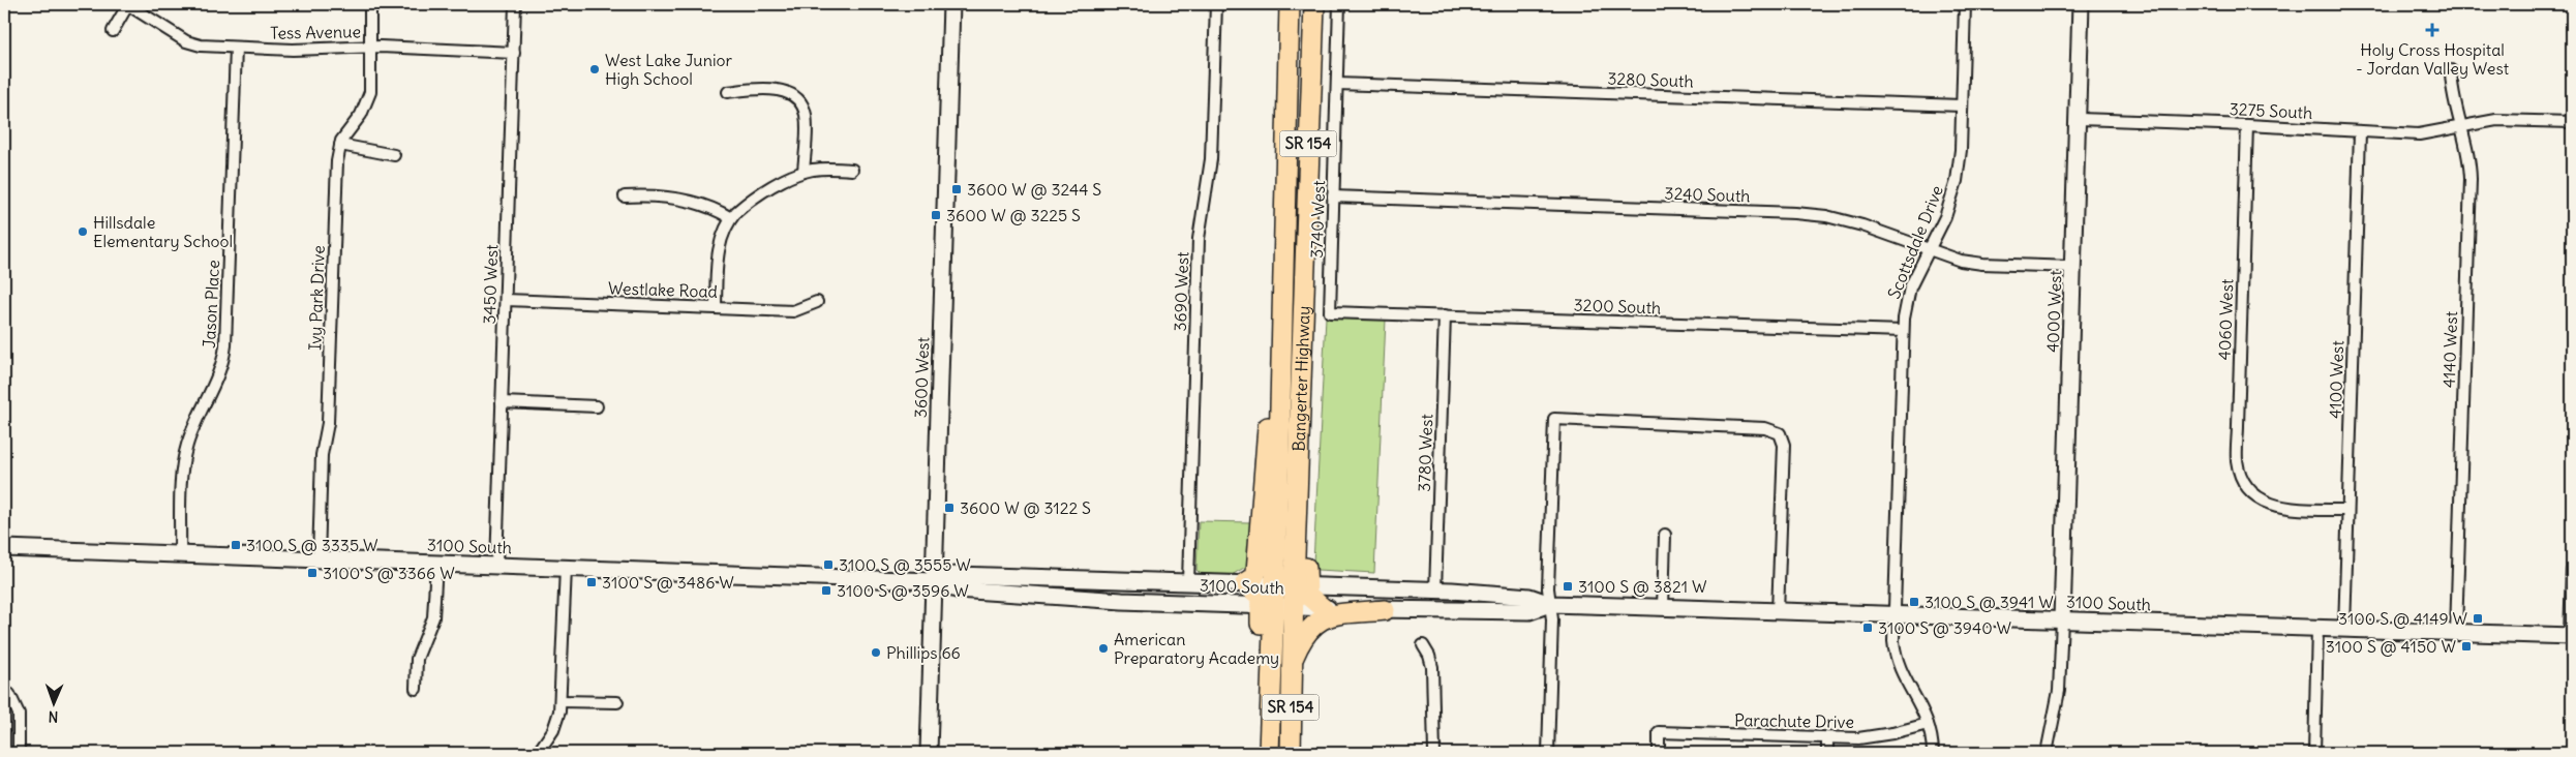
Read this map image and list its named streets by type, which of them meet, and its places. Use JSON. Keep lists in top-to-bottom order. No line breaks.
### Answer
{"streets":{"highway":["SR 154","Bangerter Highway"],"main road":["4000 West","3600 West","3100 South"],"street":["Tess Avenue","3280 South","3275 South","3240 South","3740 West","Scottsdale Drive","3450 West","Westlake Road","3690 West","Ivy Park Drive","Jason Place","3200 South","4060 West","4140 West","4100 West","3780 West","Parachute Drive"]},"crossings":[["Tess Avenue","3450 West"],["Tess Avenue","Ivy Park Drive"],["Tess Avenue","Jason Place"],["3280 South","3740 West"],["3280 South","Scottsdale Drive"],["3275 South","4000 West"],["3275 South","4060 West"],["3275 South","4140 West"],["3275 South","4100 West"],["3240 South","3740 West"],["3240 South","Scottsdale Drive"],["3240 South","4000 West"],["3740 West","3200 South"],["Scottsdale Drive","3200 South"],["Scottsdale Drive","3100 South"],["Scottsdale Drive","Parachute Drive"],["3450 West","Westlake Road"],["3450 West","3100 South"],["3690 West","3100 South"],["Ivy Park Drive","3100 South"],["Jason Place","3100 South"],["3200 South","3780 West"],["4000 West","3100 South"],["4060 West","4100 West"],["4140 West","3100 South"],["3600 West","3100 South"],["Bangerter Highway","3100 South"],["4100 West","3100 South"],["3780 West","3100 South"]],"places":{"health":["Holy Cross Hospital - Jordan Valley West"],"other":["West Lake Junior High School","Hillsdale Elementary School","American Preparatory Academy","Phillips 66"],"transit":["3600 W @ 3244 S","3600 W @ 3225 S","3600 W @ 3122 S","3100 S @ 3335 W","3100 S @ 3555 W","3100 S @ 3366 W","3100 S @ 3486 W","3100 S @ 3821 W","3100 S @ 3596 W","3100 S @ 3941 W","3100 S @ 4149 W","3100 S @ 3940 W","3100 S @ 4150 W"]},"north":"bottom"}
